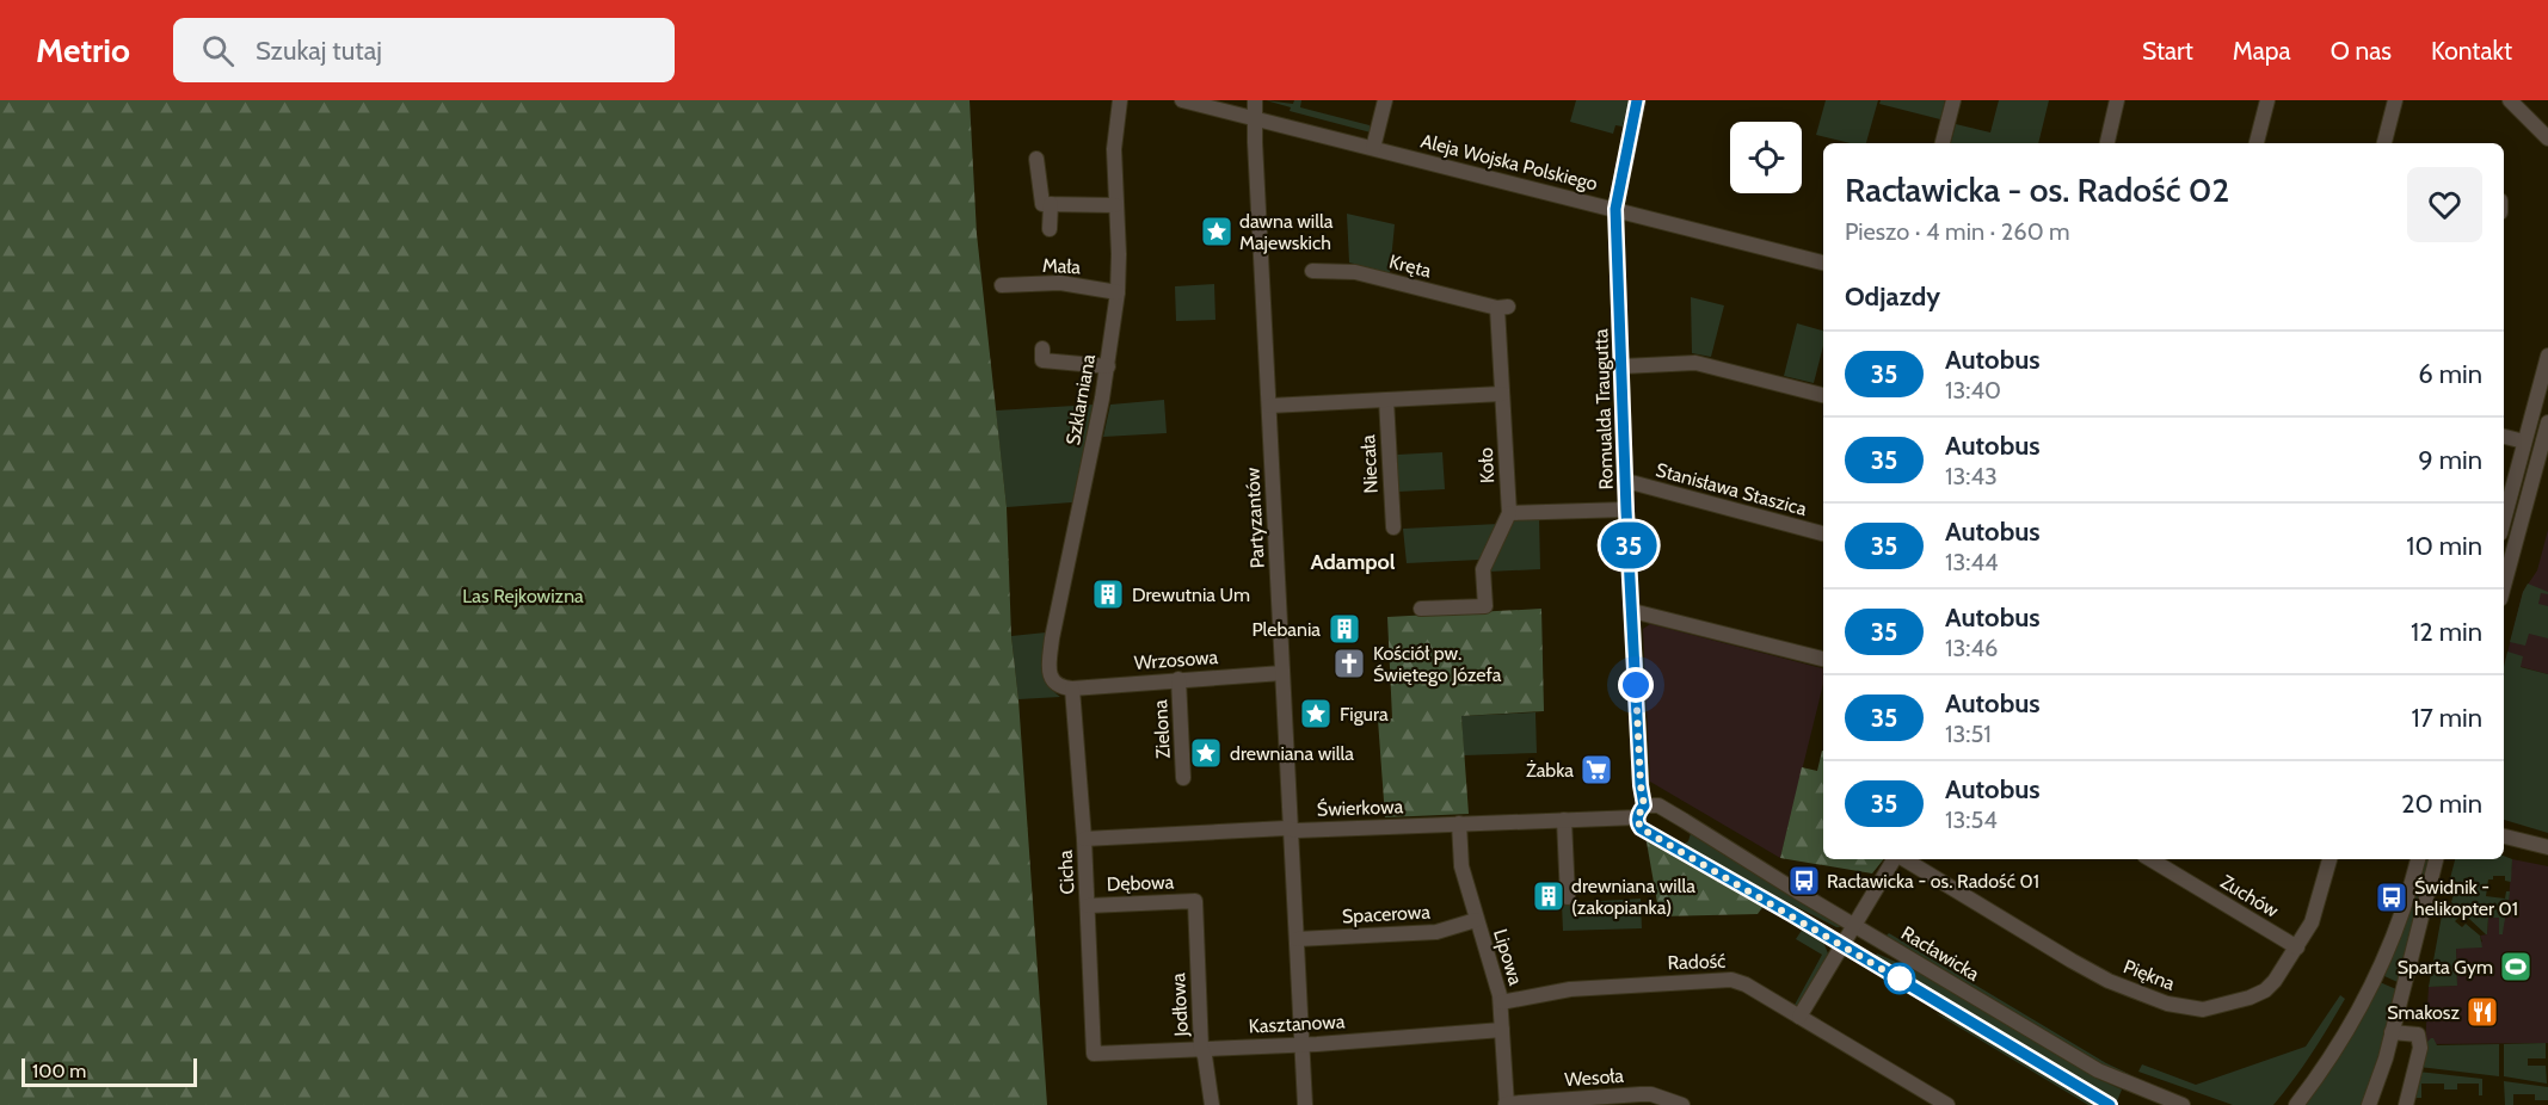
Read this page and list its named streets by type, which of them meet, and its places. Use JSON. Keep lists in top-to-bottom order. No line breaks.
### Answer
{"streets":{"street":["Aleja Wojska Polskiego","Mała","Kręta","Szklarniana","Romualda Traugutta","Niecała","Koło","Stanisława Staszica","Partyzantów","Wrzosowa","Zielona","Świerkowa","Cicha","Dębowa","Zuchów","Spacerowa","Racławicka","Lipowa","Radość","Piękna","Jodłowa","Kasztanowa","Wesoła"]},"crossings":[["Aleja Wojska Polskiego","Romualda Traugutta"],["Aleja Wojska Polskiego","Partyzantów"],["Mała","Szklarniana"],["Kręta","Koło"],["Szklarniana","Wrzosowa"],["Szklarniana","Cicha"],["Romualda Traugutta","Stanisława Staszica"],["Romualda Traugutta","Świerkowa"],["Romualda Traugutta","Racławicka"],["Partyzantów","Wrzosowa"],["Partyzantów","Świerkowa"],["Partyzantów","Spacerowa"],["Partyzantów","Kasztanowa"],["Wrzosowa","Zielona"],["Wrzosowa","Cicha"],["Świerkowa","Cicha"],["Świerkowa","Racławicka"],["Świerkowa","Lipowa"],["Cicha","Dębowa"],["Cicha","Kasztanowa"],["Dębowa","Jodłowa"],["Zuchów","Piękna"],["Spacerowa","Lipowa"],["Racławicka","Piękna"],["Lipowa","Radość"],["Lipowa","Kasztanowa"],["Lipowa","Wesoła"],["Radość","Piękna"],["Jodłowa","Kasztanowa"]],"districts":["Adampol"],"parks":["Las Rejkowizna"],"places":{"place":["dawna willa Majewskich","Figura","drewniana willa"],"building":["Drewutnia Um","Plebania","drewniana willa (zakopianka)"],"church":["Kościół pw. Świętego Józefa"],"supermarket":["Żabka"],"bus stop":["Racławicka - os. Radość 01","Świdnik - helikopter 01"],"sports":["Sparta Gym"],"restaurant":["Smakosz"]},"lines":["bus line 35"],"scale_bar":"100 m","page":{"header":"Metrio","search":"Szukaj tutaj","nav":["Start","Mapa","O nas","Kontakt"],"on_map":"35","heading":[["Racławicka - os. Radość 02","Pieszo · 4 min · 260 m"],"Odjazdy"],"list":[{"mark":"35","name":"Autobus","note":"13:40","value":"6 min"},{"mark":"35","name":"Autobus","note":"13:43","value":"9 min"},{"mark":"35","name":"Autobus","note":"13:44","value":"10 min"},{"mark":"35","name":"Autobus","note":"13:46","value":"12 min"},{"mark":"35","name":"Autobus","note":"13:51","value":"17 min"},{"mark":"35","name":"Autobus","note":"13:54","value":"20 min"}],"scale":"100 m"}}
